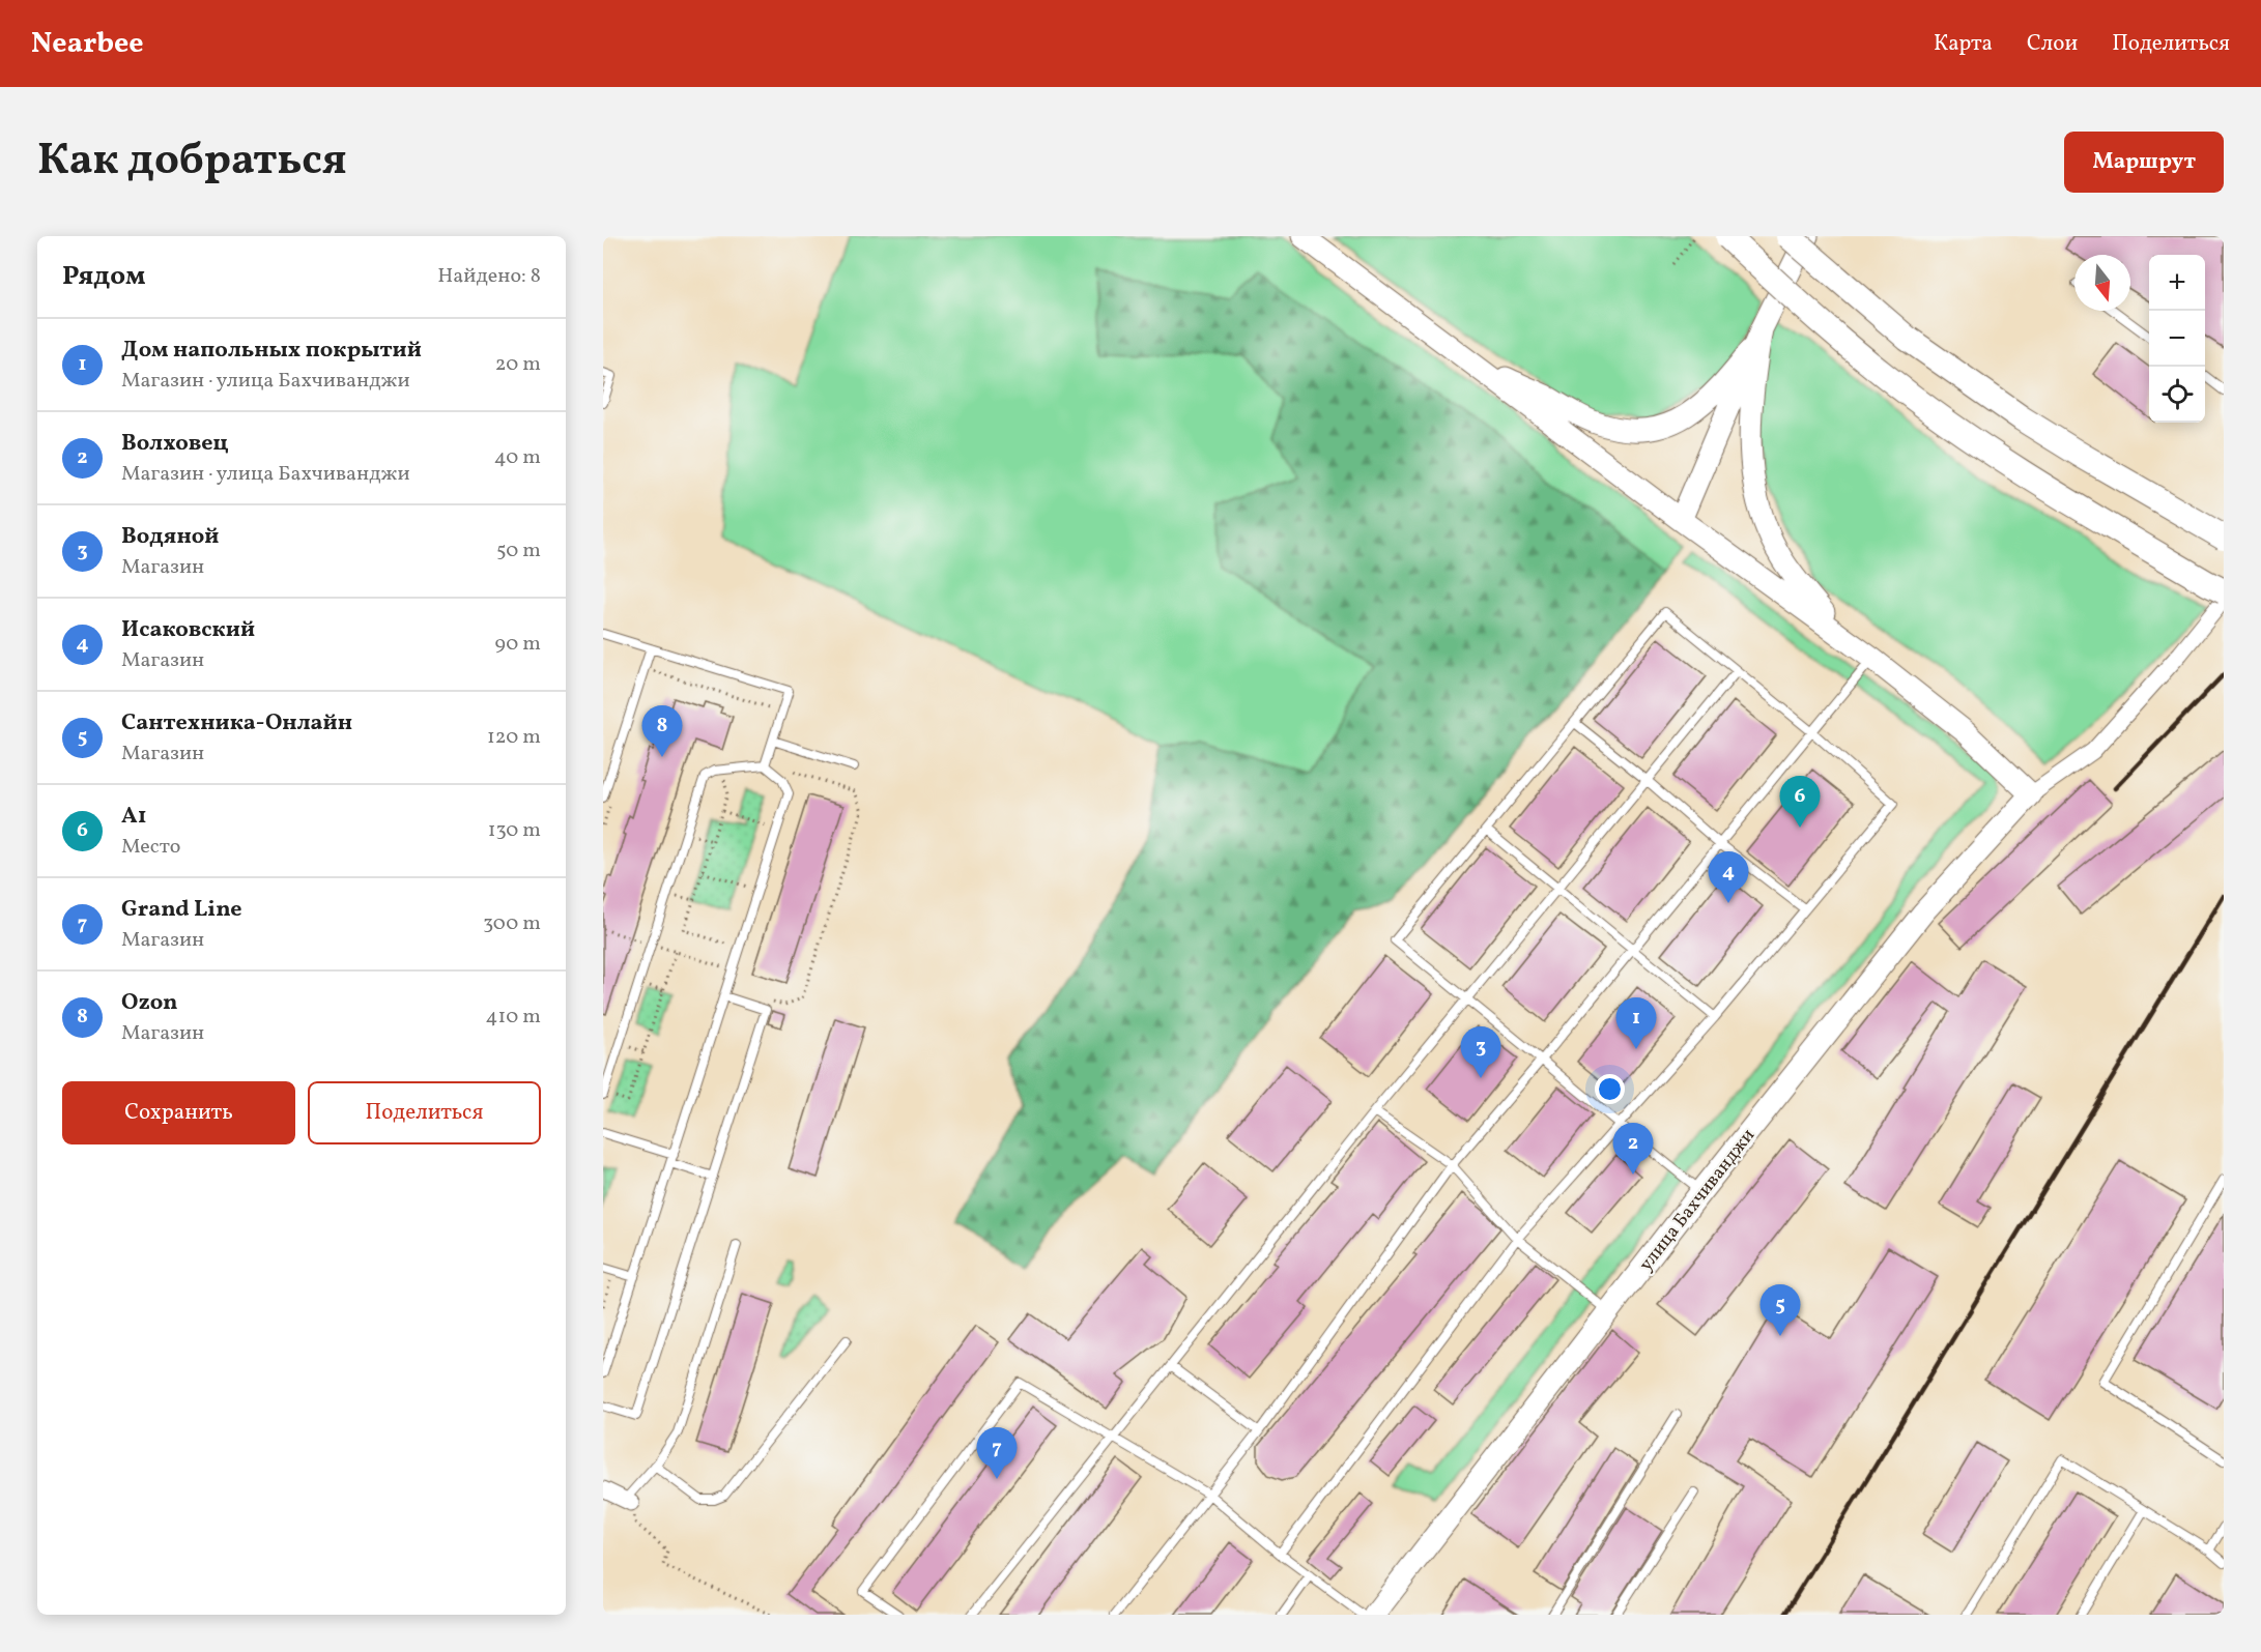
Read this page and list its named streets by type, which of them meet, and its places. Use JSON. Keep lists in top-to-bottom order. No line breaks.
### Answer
{"streets":{"main road":["улица Бахчиванджи"]},"north":"bottom","page":{"header":"Nearbee","nav":["Карта","Слои","Поделиться"],"title":"Как добраться","buttons":["Маршрут",["Сохранить","Поделиться"]],"heading":["Рядом","Найдено: 8"],"map_buttons":["+","−"],"list":[{"mark":"1","name":"Дом напольных покрытий","note":"Магазин · улица Бахчиванджи","value":"20 m"},{"mark":"2","name":"Волховец","note":"Магазин · улица Бахчиванджи","value":"40 m"},{"mark":"3","name":"Водяной","note":"Магазин","value":"50 m"},{"mark":"4","name":"Исаковский","note":"Магазин","value":"90 m"},{"mark":"5","name":"Сантехника-Онлайн","note":"Магазин","value":"120 m"},{"mark":"6","name":"A1","note":"Место","value":"130 m"},{"mark":"7","name":"Grand Line","note":"Магазин","value":"300 m"},{"mark":"8","name":"Ozon","note":"Магазин","value":"410 m"}],"pins":["8","6","4","1","3","2","5","7"]}}
